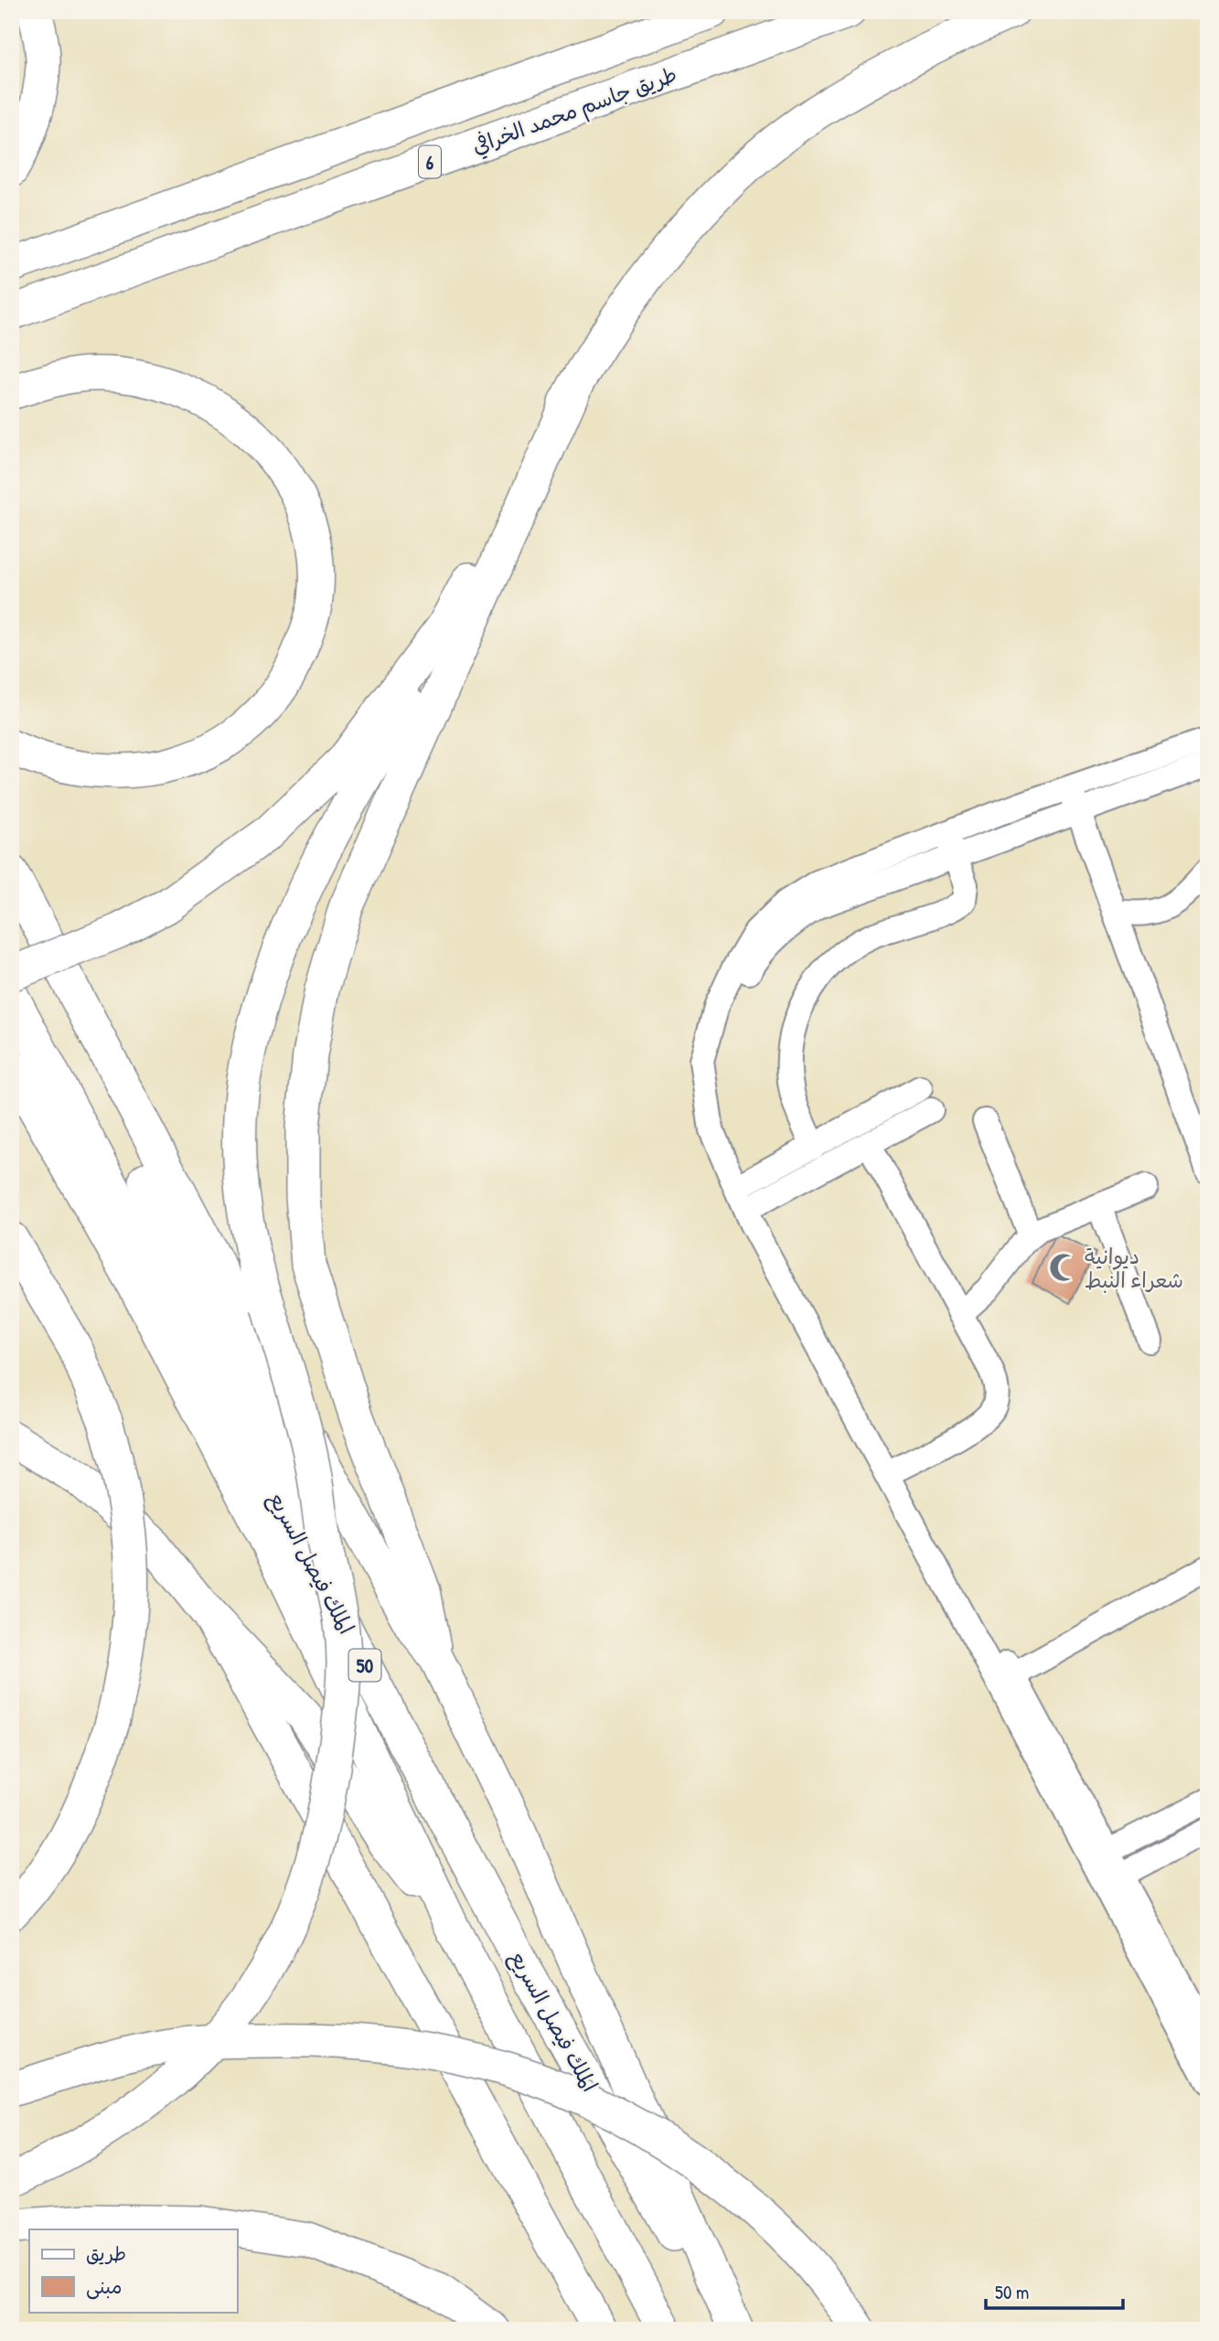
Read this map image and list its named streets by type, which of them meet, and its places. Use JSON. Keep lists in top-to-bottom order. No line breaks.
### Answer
{"streets":{"highway":["طريق جاسم محمد الخرافي","6","الملك فيصل السريع","50"]},"places":{"mosque":["ديوانية شعراء النبط"]},"legend":["طريق","مبنى"],"scale_bar":"50 m"}
